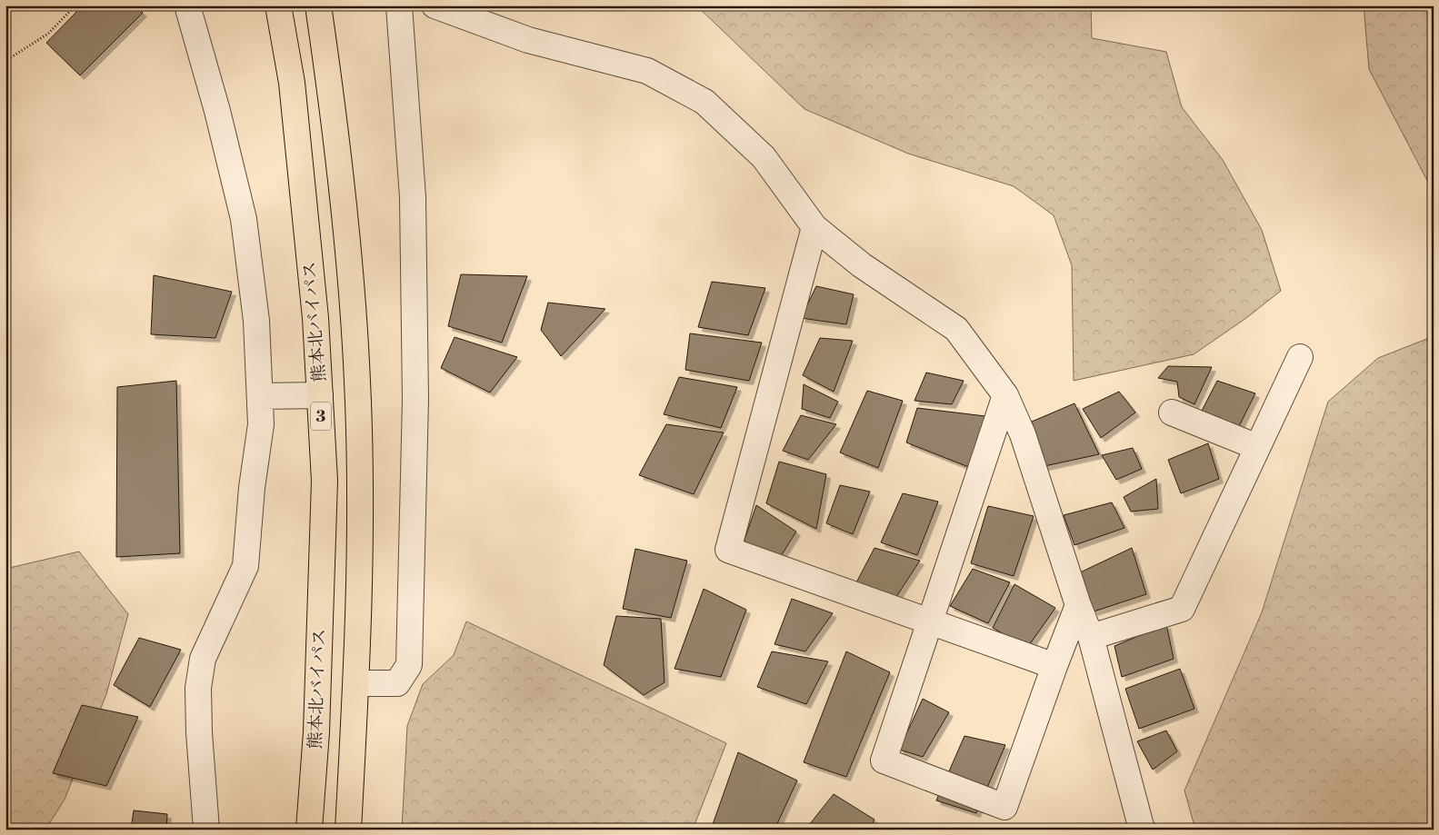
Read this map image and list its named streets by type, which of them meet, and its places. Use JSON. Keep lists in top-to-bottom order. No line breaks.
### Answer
{"streets":{"highway":["熊本北バイパス","3"]}}
